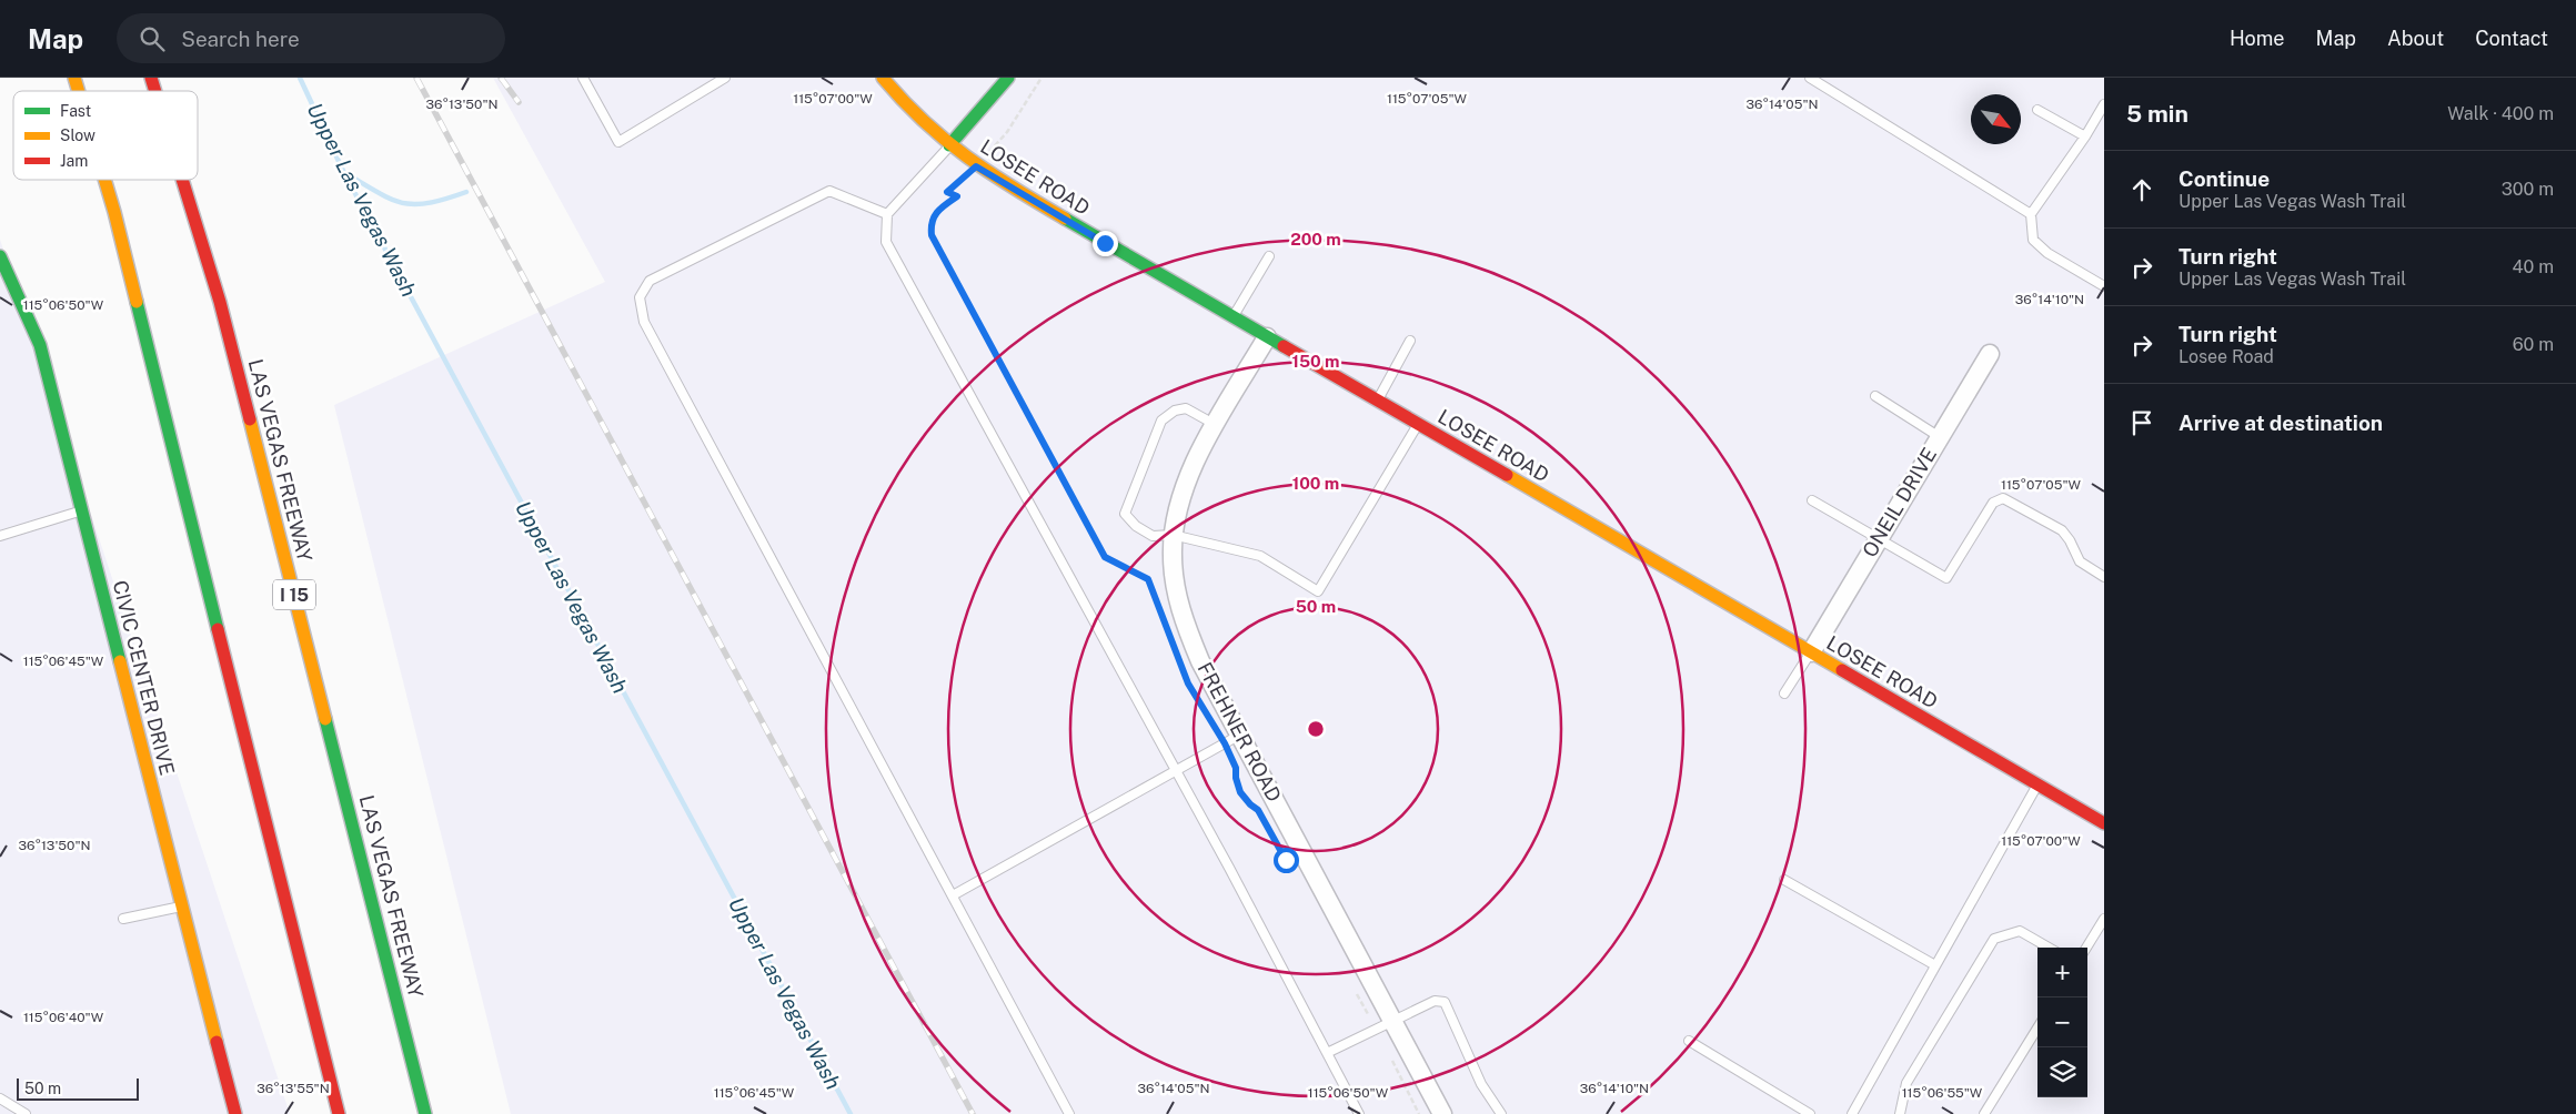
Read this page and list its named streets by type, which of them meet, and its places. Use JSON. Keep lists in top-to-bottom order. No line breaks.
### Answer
{"streets":{"main road":["LOSEE ROAD","LAS VEGAS FREEWAY","I 15","CIVIC CENTER DRIVE"],"street":["ONEIL DRIVE","FREHNER ROAD"]},"crossings":[["LOSEE ROAD","ONEIL DRIVE"],["LOSEE ROAD","FREHNER ROAD"]],"water":["Upper Las Vegas Wash"],"legend":["Fast","Slow","Jam"],"scale_bar":"50 m","north":"bottom right","page":{"header":"Map","search":"Search here","nav":["Home","Map","About","Contact"],"heading":["5 min","Walk · 400 m"],"list":[["Continue","Upper Las Vegas Wash Trail","300 m"],["Turn right","Upper Las Vegas Wash Trail","40 m"],["Turn right","Losee Road","60 m"],"Arrive at destination"],"map_buttons":["+","−"],"scale":"50 m"},"coordinates":["115°07'00\"W","115°07'05\"W","36°13'50\"N","36°14'05\"N","36°14'10\"N","115°06'50\"W","115°06'45\"W","115°06'40\"W","36°13'55\"N","115°06'55\"W"],"rings":["200 m","150 m","100 m","50 m"]}
